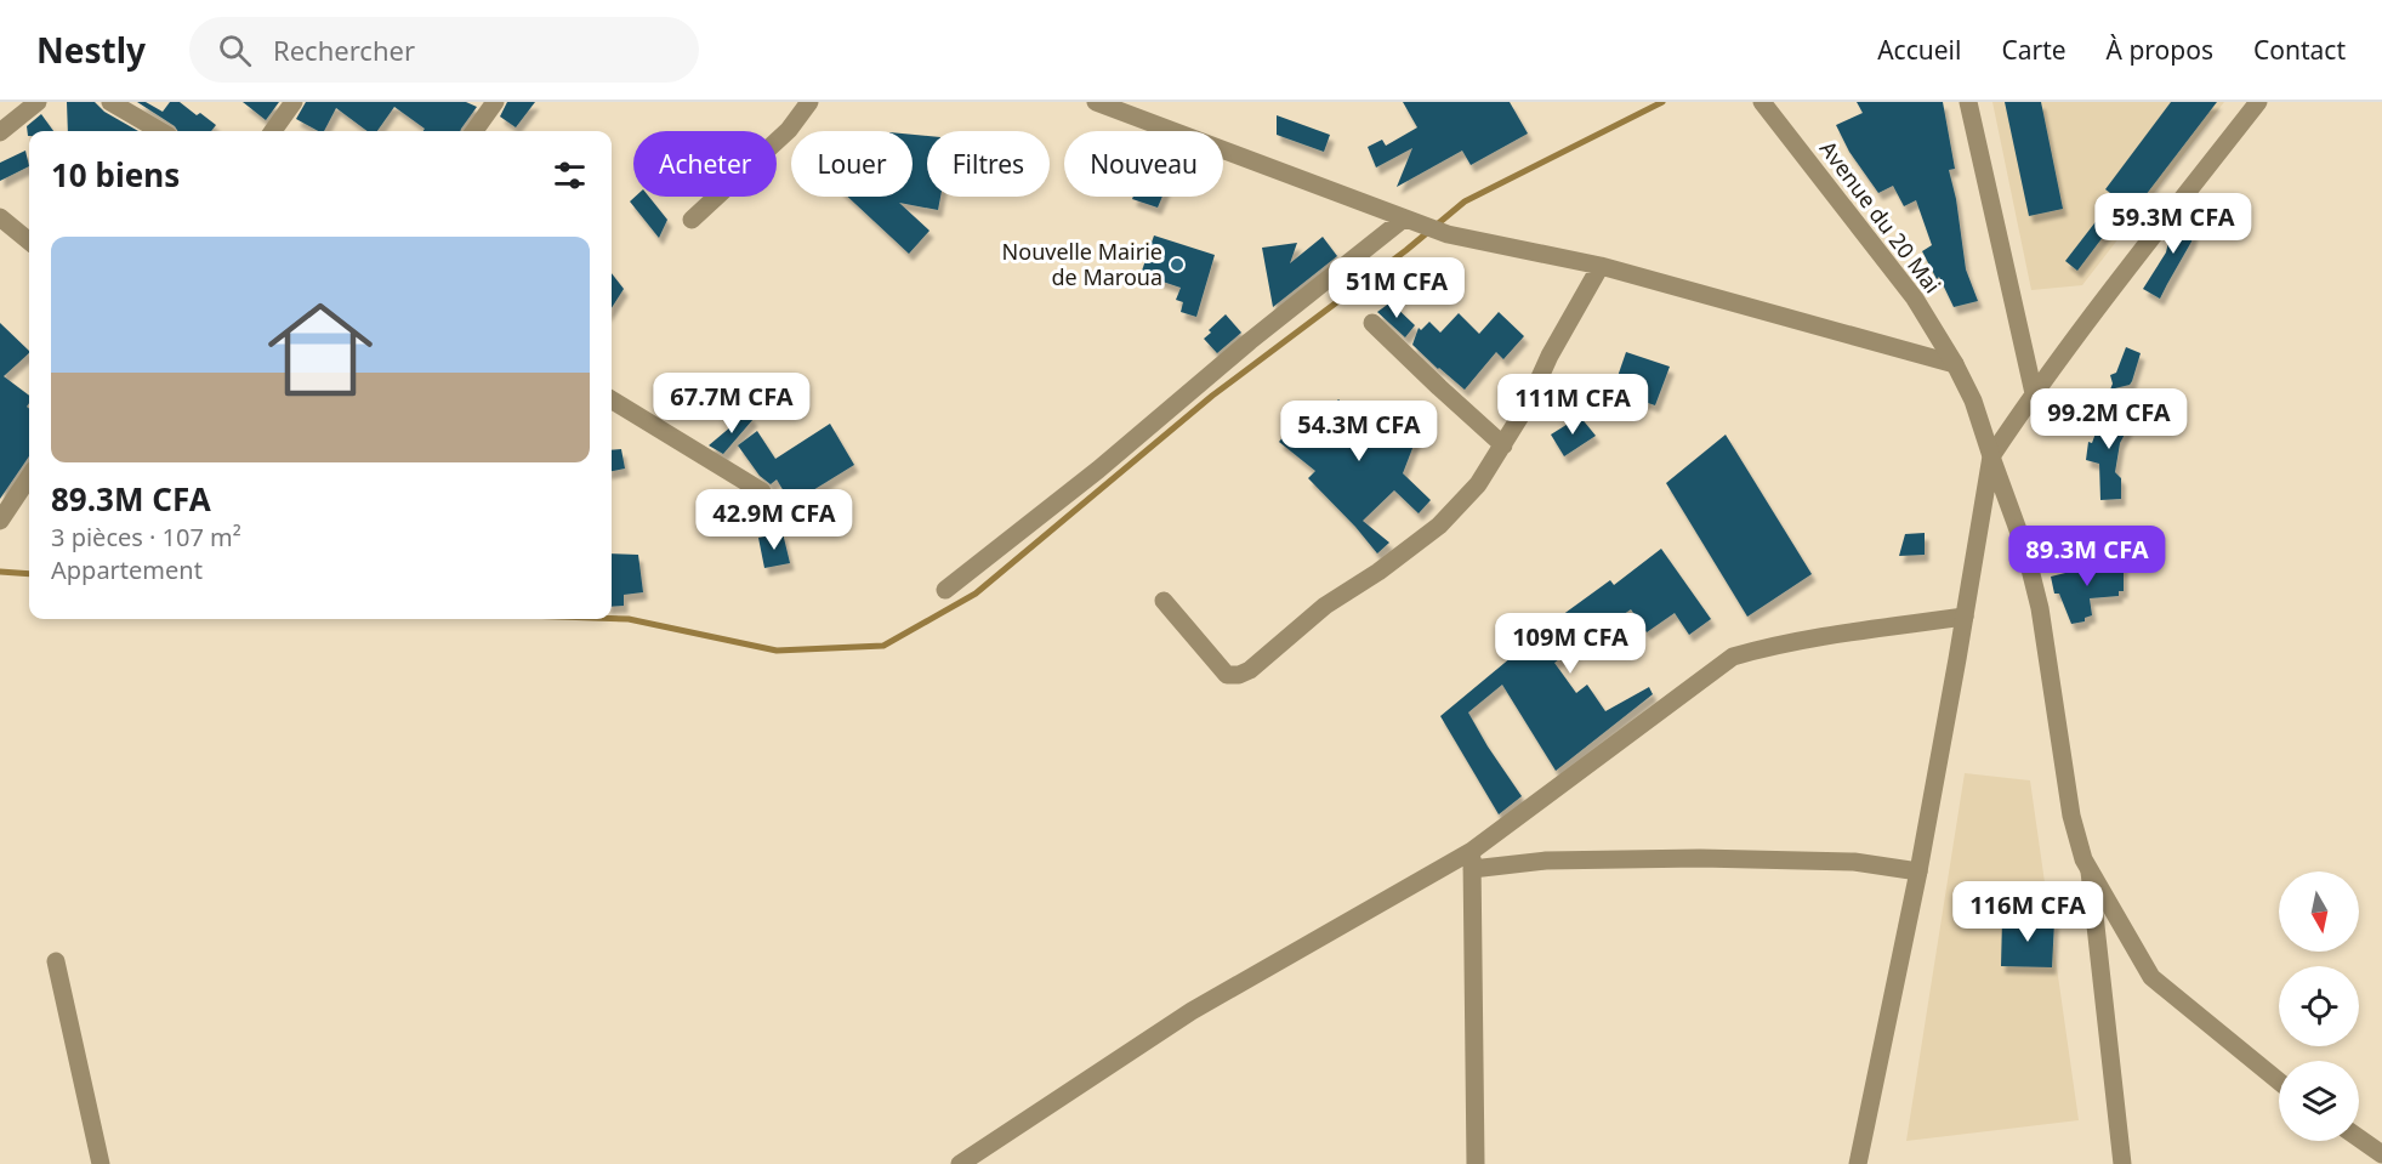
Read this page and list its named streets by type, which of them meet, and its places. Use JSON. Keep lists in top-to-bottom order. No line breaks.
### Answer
{"streets":{"street":["Avenue du 20 Mai"]},"places":["Nouvelle Mairie de Maroua"],"north":"bottom","page":{"header":"Nestly","search":"Rechercher","nav":["Accueil","Carte","À propos","Contact"],"chip":["Acheter","Louer","Filtres","Nouveau"],"heading":"10 biens","price":["59.3M CFA","51M CFA","67.7M CFA","111M CFA","99.2M CFA","54.3M CFA","42.9M CFA","89.3M CFA","109M CFA","116M CFA"],"list":[{"name":"89.3M CFA","note":"3 pièces · 107 m² · Appartement"}]}}
